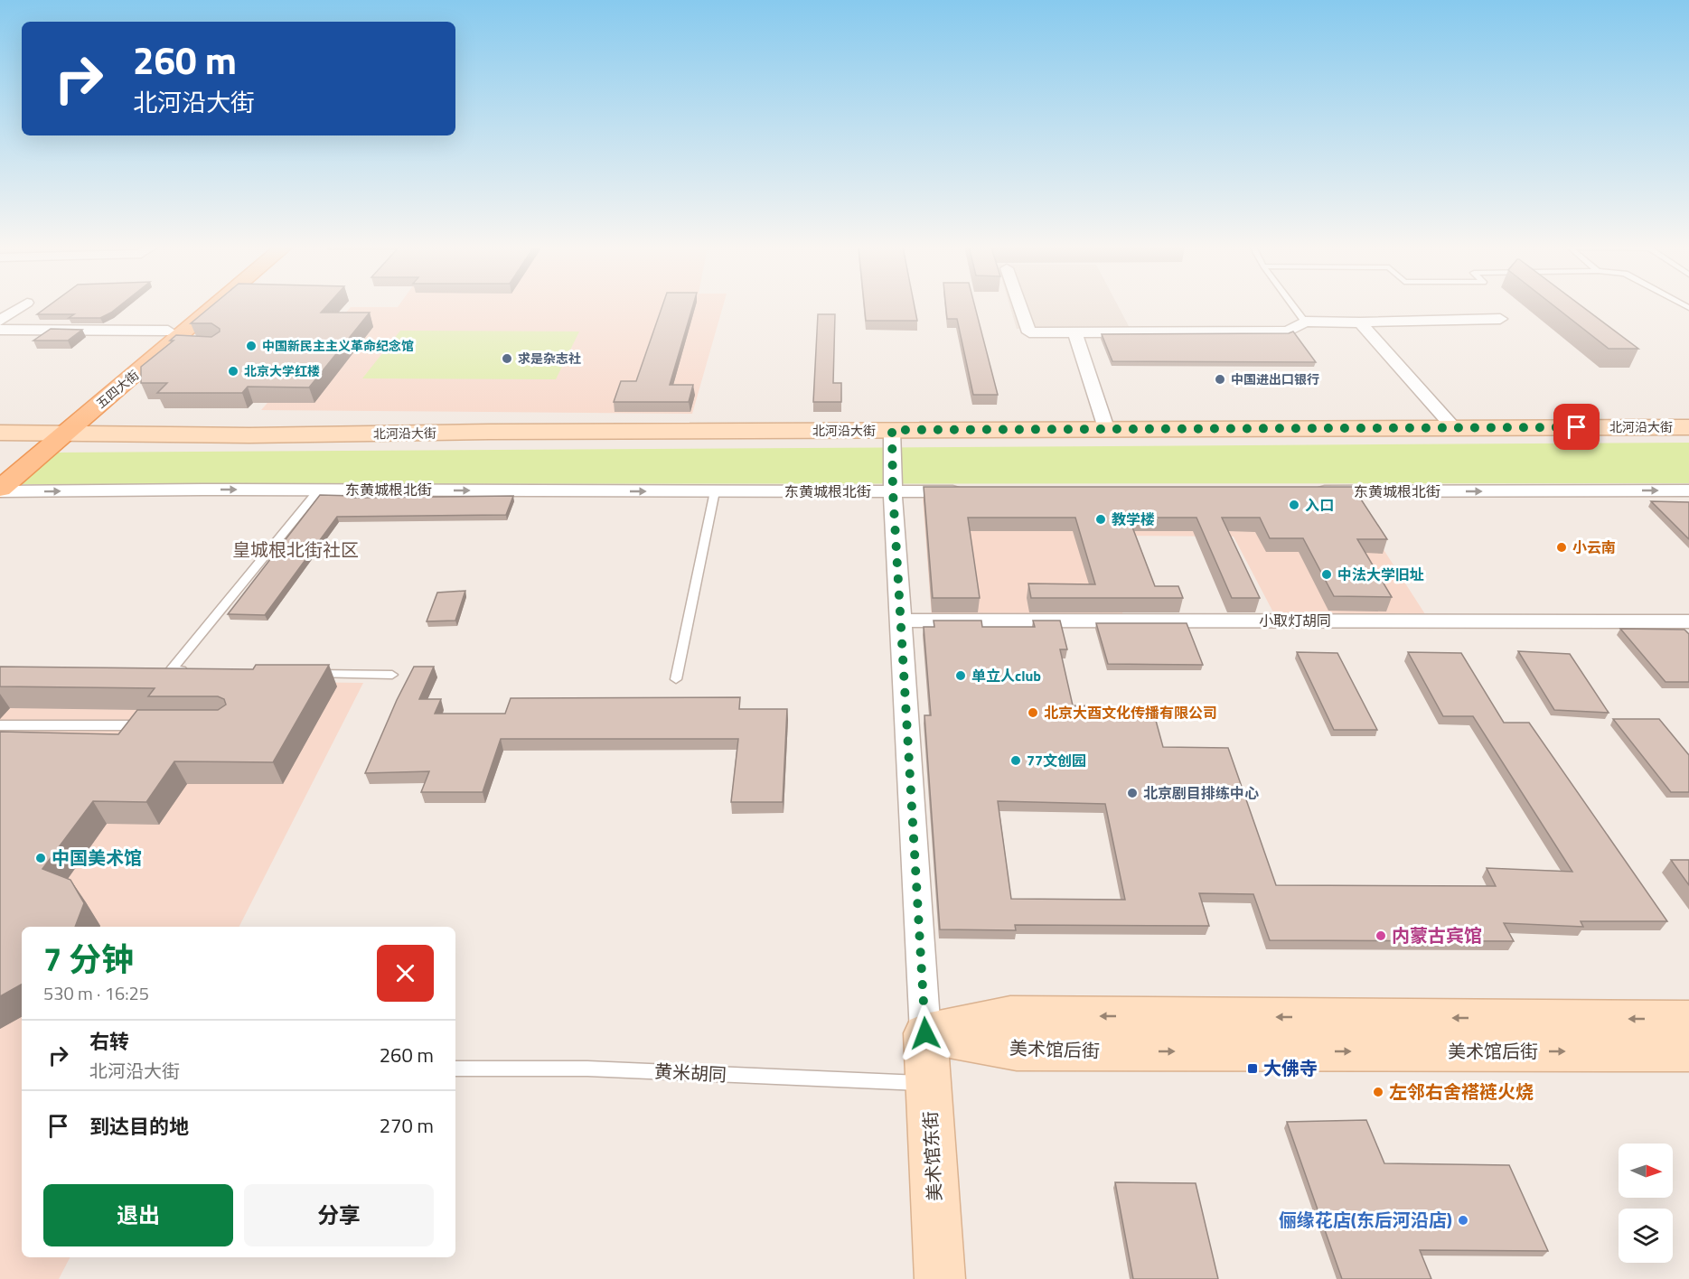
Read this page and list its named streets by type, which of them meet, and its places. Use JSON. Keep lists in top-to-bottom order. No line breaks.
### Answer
{"streets":{"main road":["五四大街","北河沿大街","美术馆后街","美术馆东街"],"street":["东黄城根北街","小取灯胡同"],"lane":["黄米胡同"]},"crossings":[["五四大街","北河沿大街"],["五四大街","东黄城根北街"],["美术馆后街","美术馆东街"],["黄米胡同","美术馆东街"]],"districts":["皇城根北街社区"],"places":{"other":["中国新民主主义革命纪念馆","求是杂志社","北京大学红楼","中国进出口银行","入口","教学楼","小云南","中法大学旧址","单立人club","北京大酉文化传播有限公司","77文创园","北京剧目排练中心","中国美术馆","内蒙古宾馆","左邻右舍褡裢火烧","俪缘花店(东后河沿店)"],"transit":["大佛寺"]},"north":"right","page":{"turn":["260 m","北河沿大街"],"heading":["7 分钟","530 m · 16:25"],"list":[{"name":"右转","note":"北河沿大街","value":"260 m"},{"name":"到达目的地","value":"270 m"}],"buttons":["退出","分享"]}}
